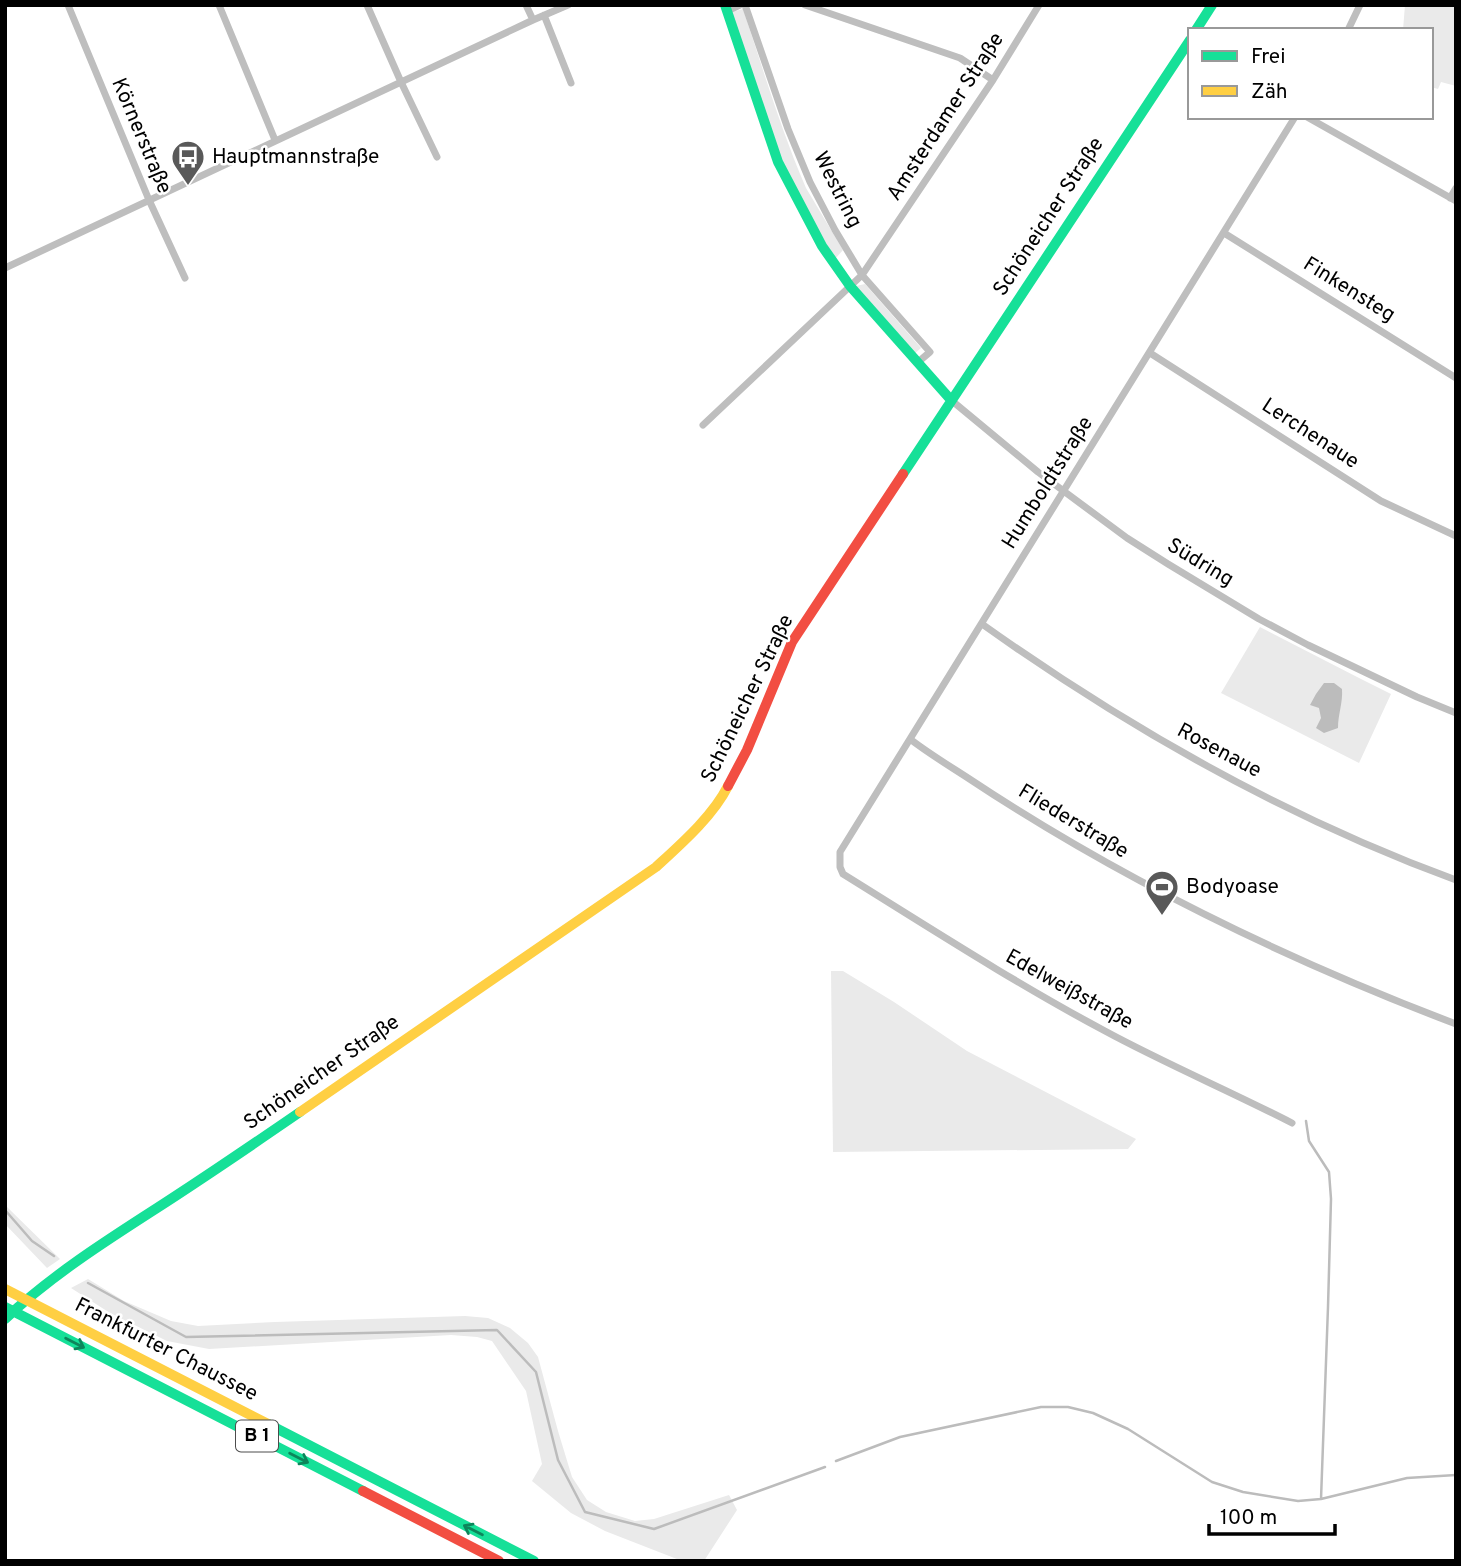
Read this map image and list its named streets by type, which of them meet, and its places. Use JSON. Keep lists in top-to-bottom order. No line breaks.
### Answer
{"streets":{"main road":["Westring","Schöneicher Straße","Frankfurter Chaussee","B 1"],"street":["Amsterdamer Straße","Körnerstraße","Finkensteg","Lerchenaue","Humboldtstraße","Südring","Rosenaue","Fliederstraße","Edelweißstraße"]},"crossings":[["Amsterdamer Straße","Westring"],["Westring","Schöneicher Straße"],["Westring","Südring"],["Schöneicher Straße","Südring"],["Schöneicher Straße","Frankfurter Chaussee"],["Finkensteg","Humboldtstraße"],["Lerchenaue","Humboldtstraße"],["Humboldtstraße","Südring"],["Humboldtstraße","Rosenaue"],["Humboldtstraße","Fliederstraße"],["Humboldtstraße","Edelweißstraße"]],"places":{"bus stop":["Hauptmannstraße"],"sports":["Bodyoase"]},"legend":["Frei","Zäh"],"scale_bar":"100 m"}
